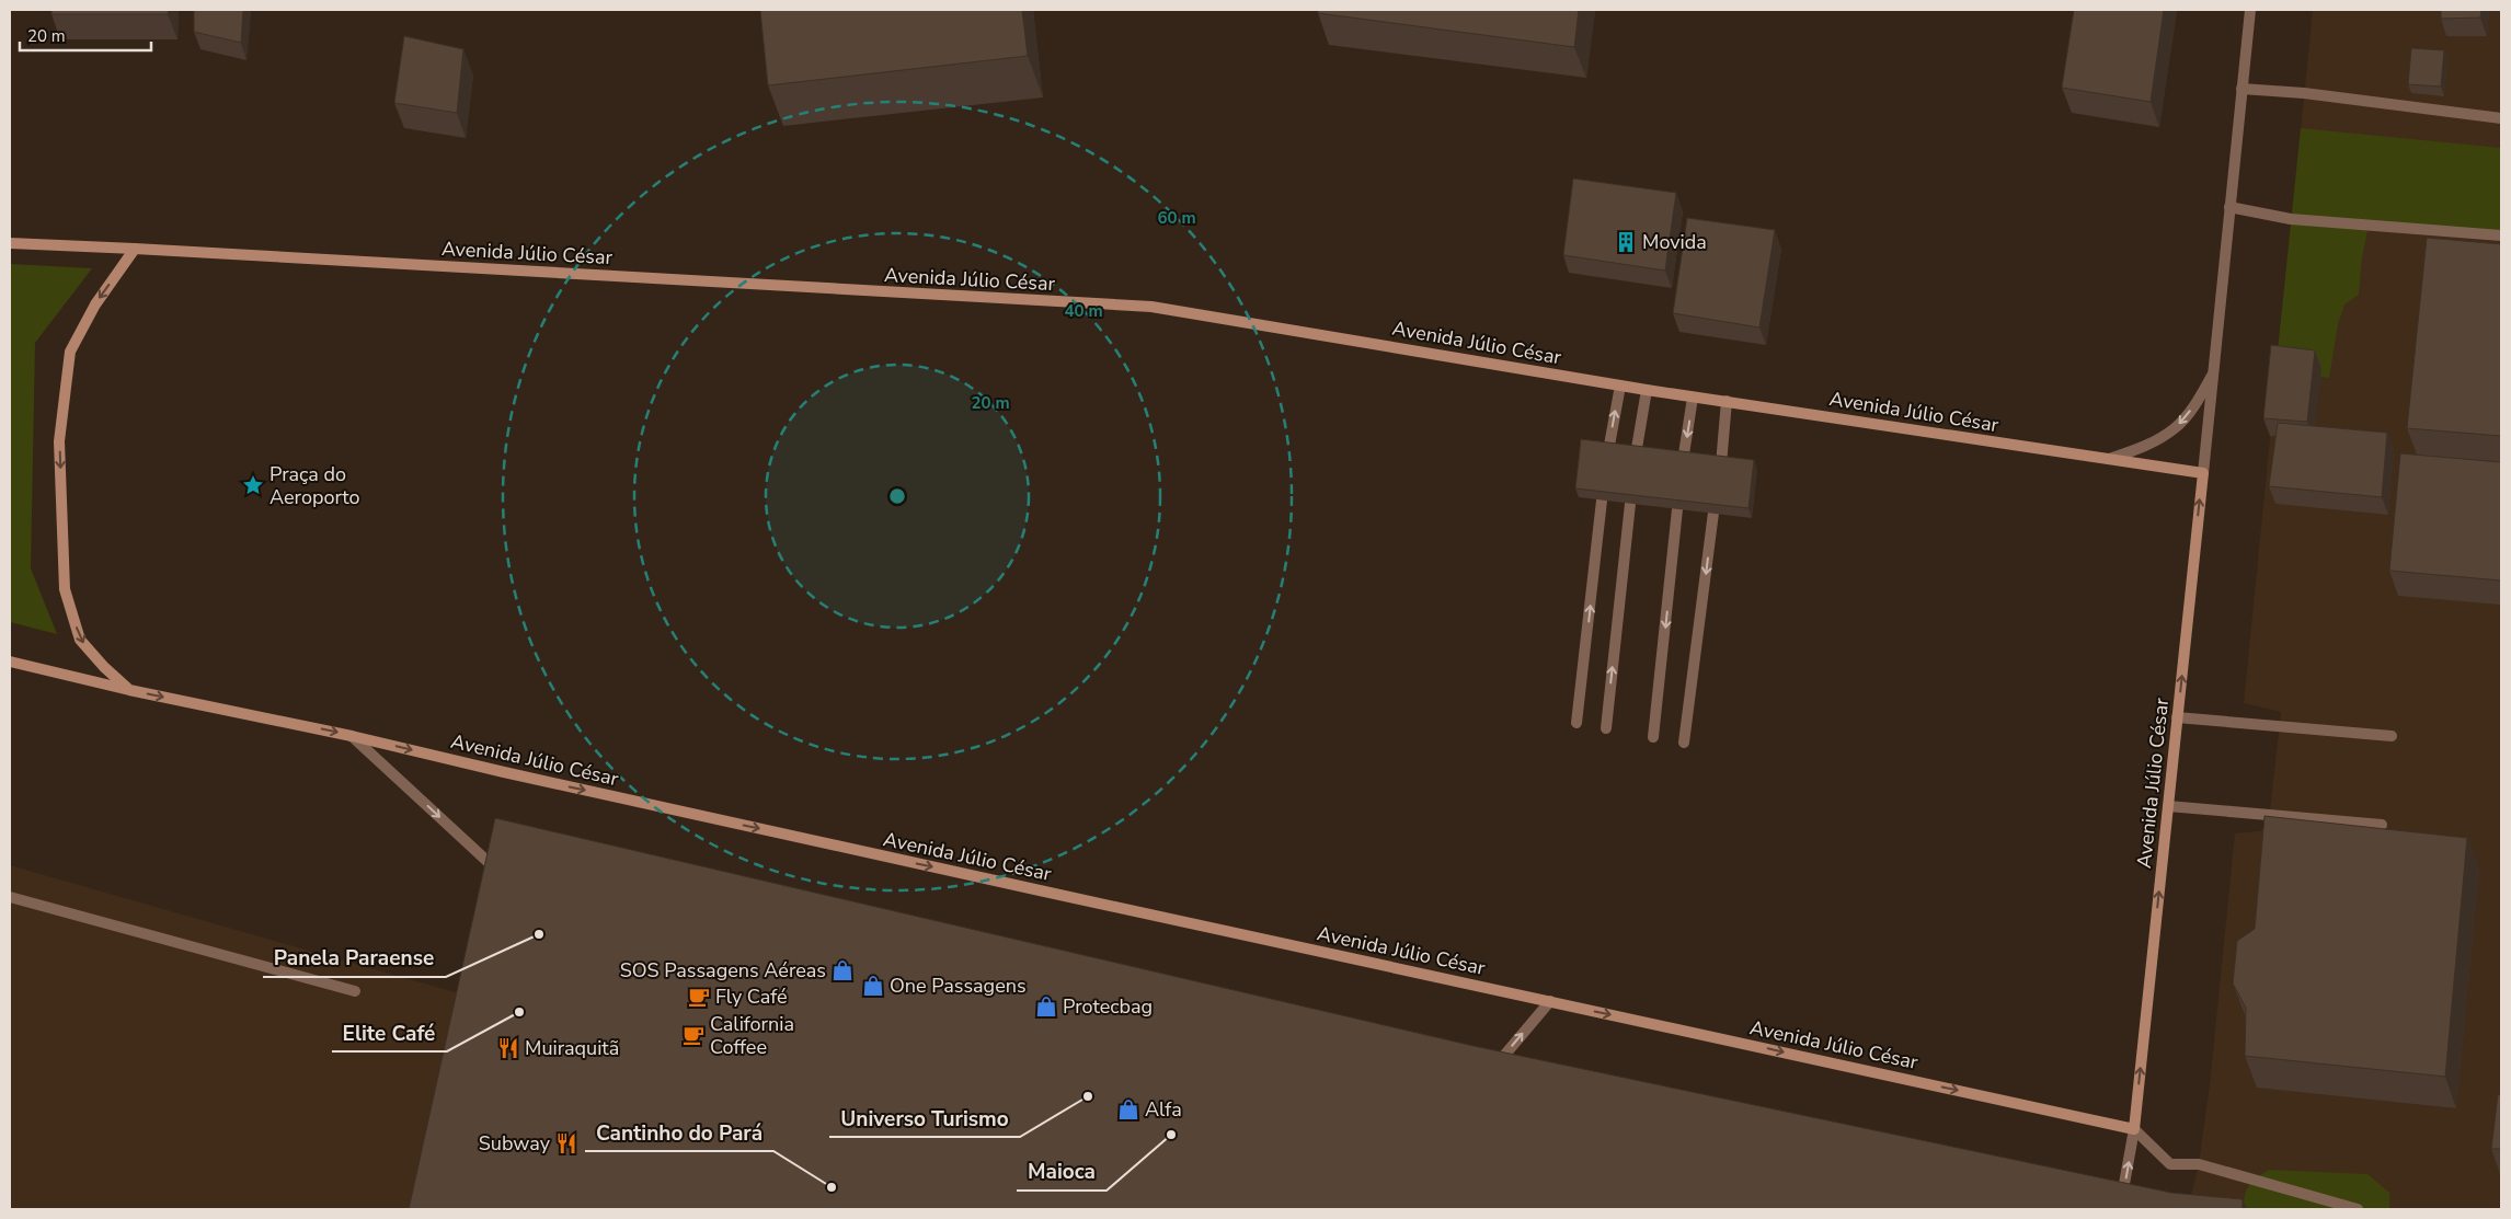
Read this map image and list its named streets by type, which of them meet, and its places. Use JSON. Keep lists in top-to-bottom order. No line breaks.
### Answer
{"streets":{"street":["Avenida Júlio César"]},"places":{"building":["Movida"],"place":["Praça do Aeroporto"],"other":["Panela Paraense","Elite Café","Universo Turismo","Maioca","Cantinho do Pará"],"shop":["SOS Passagens Aéreas","One Passagens","Protecbag","Alfa"],"cafe":["Fly Café","California Coffee"],"restaurant":["Muiraquitã","Subway"]},"scale_bar":"20 m","rings":["60 m","40 m","20 m"]}
